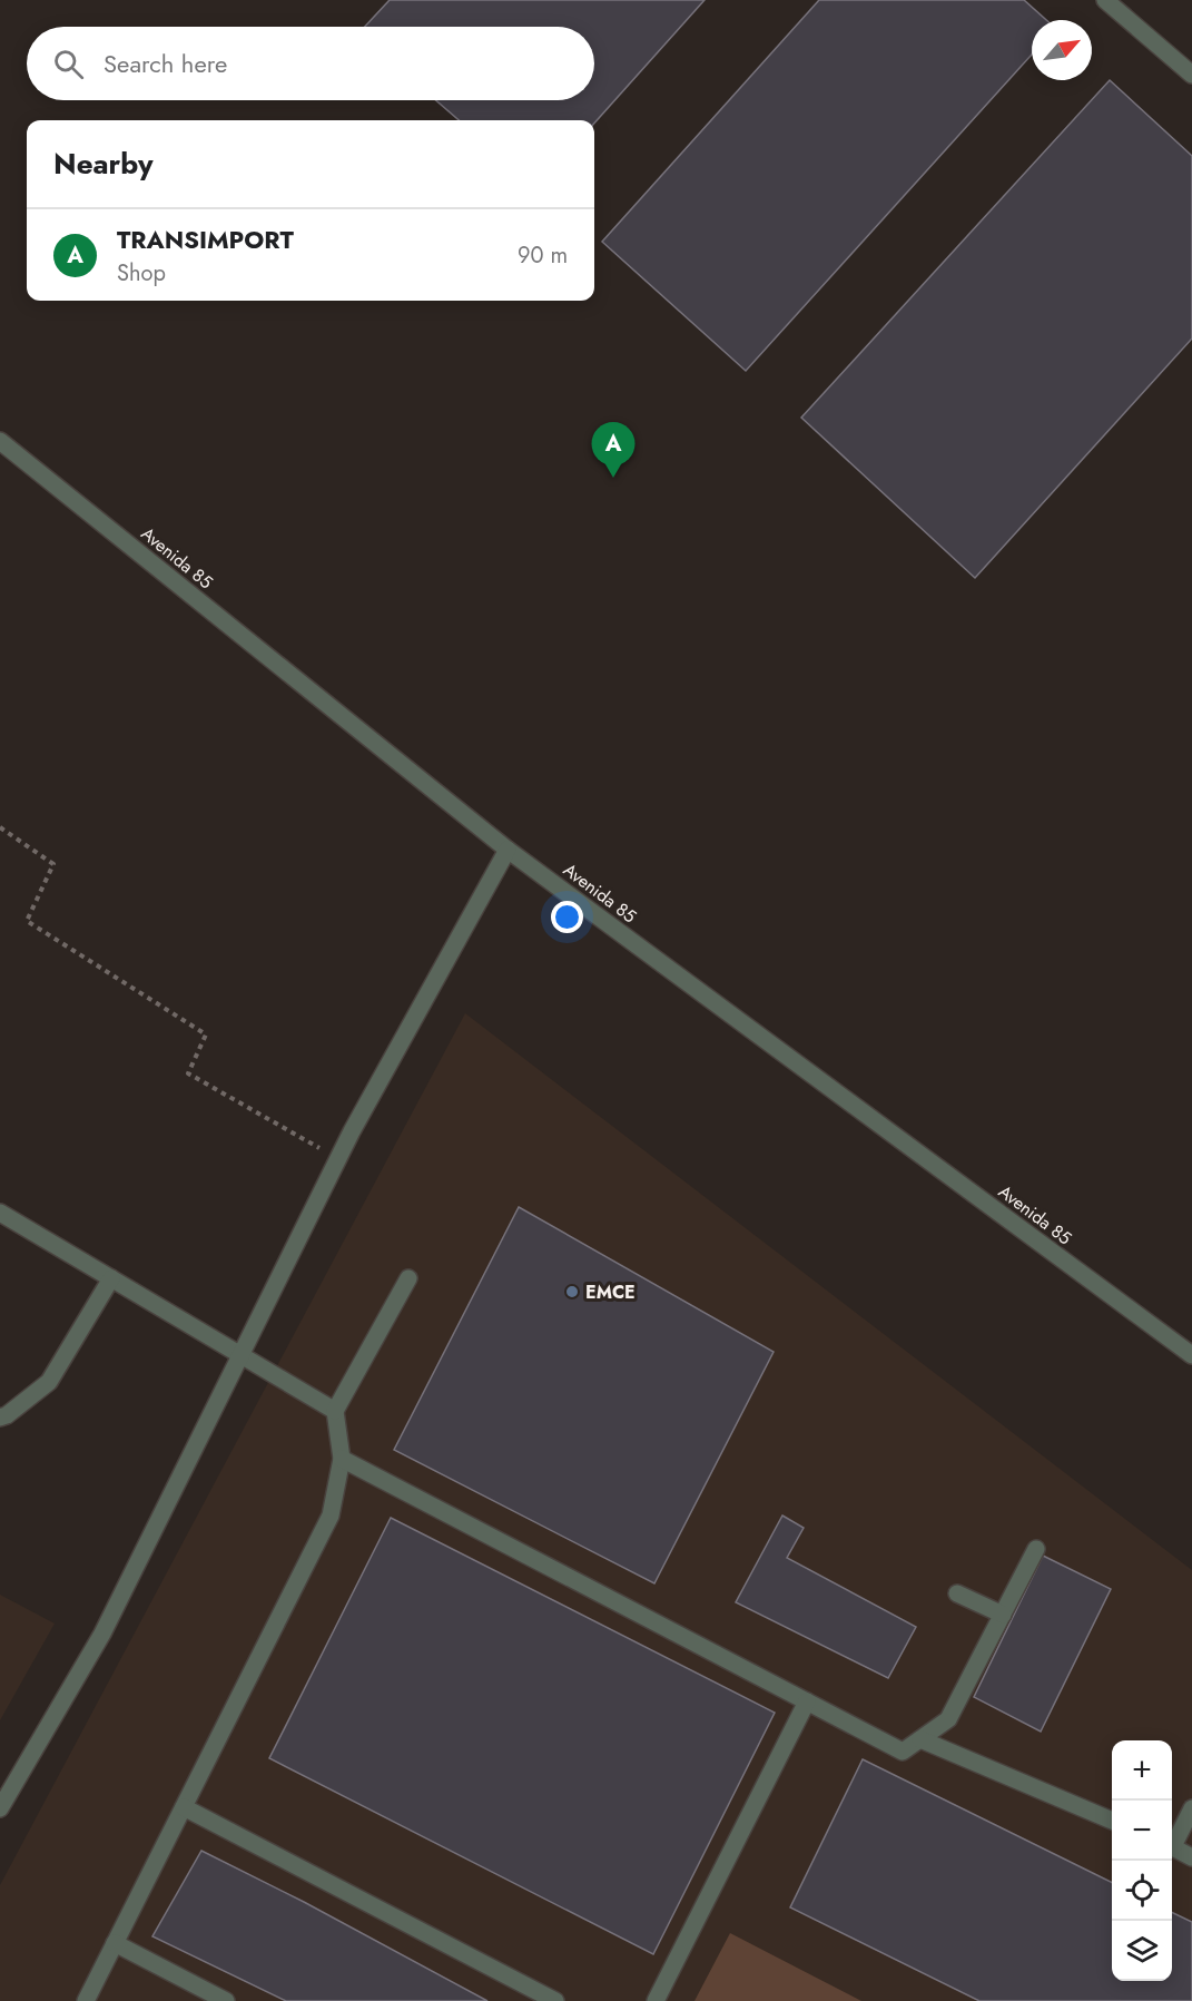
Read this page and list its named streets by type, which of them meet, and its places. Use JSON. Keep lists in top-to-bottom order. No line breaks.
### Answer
{"streets":{"street":["Avenida 85"]},"places":["EMCE"],"north":"top right","page":{"search":"Search here","heading":"Nearby","list":[{"mark":"A","name":"TRANSIMPORT","note":"Shop","value":"90 m"}],"pins":"A","map_buttons":["+","−"]}}
